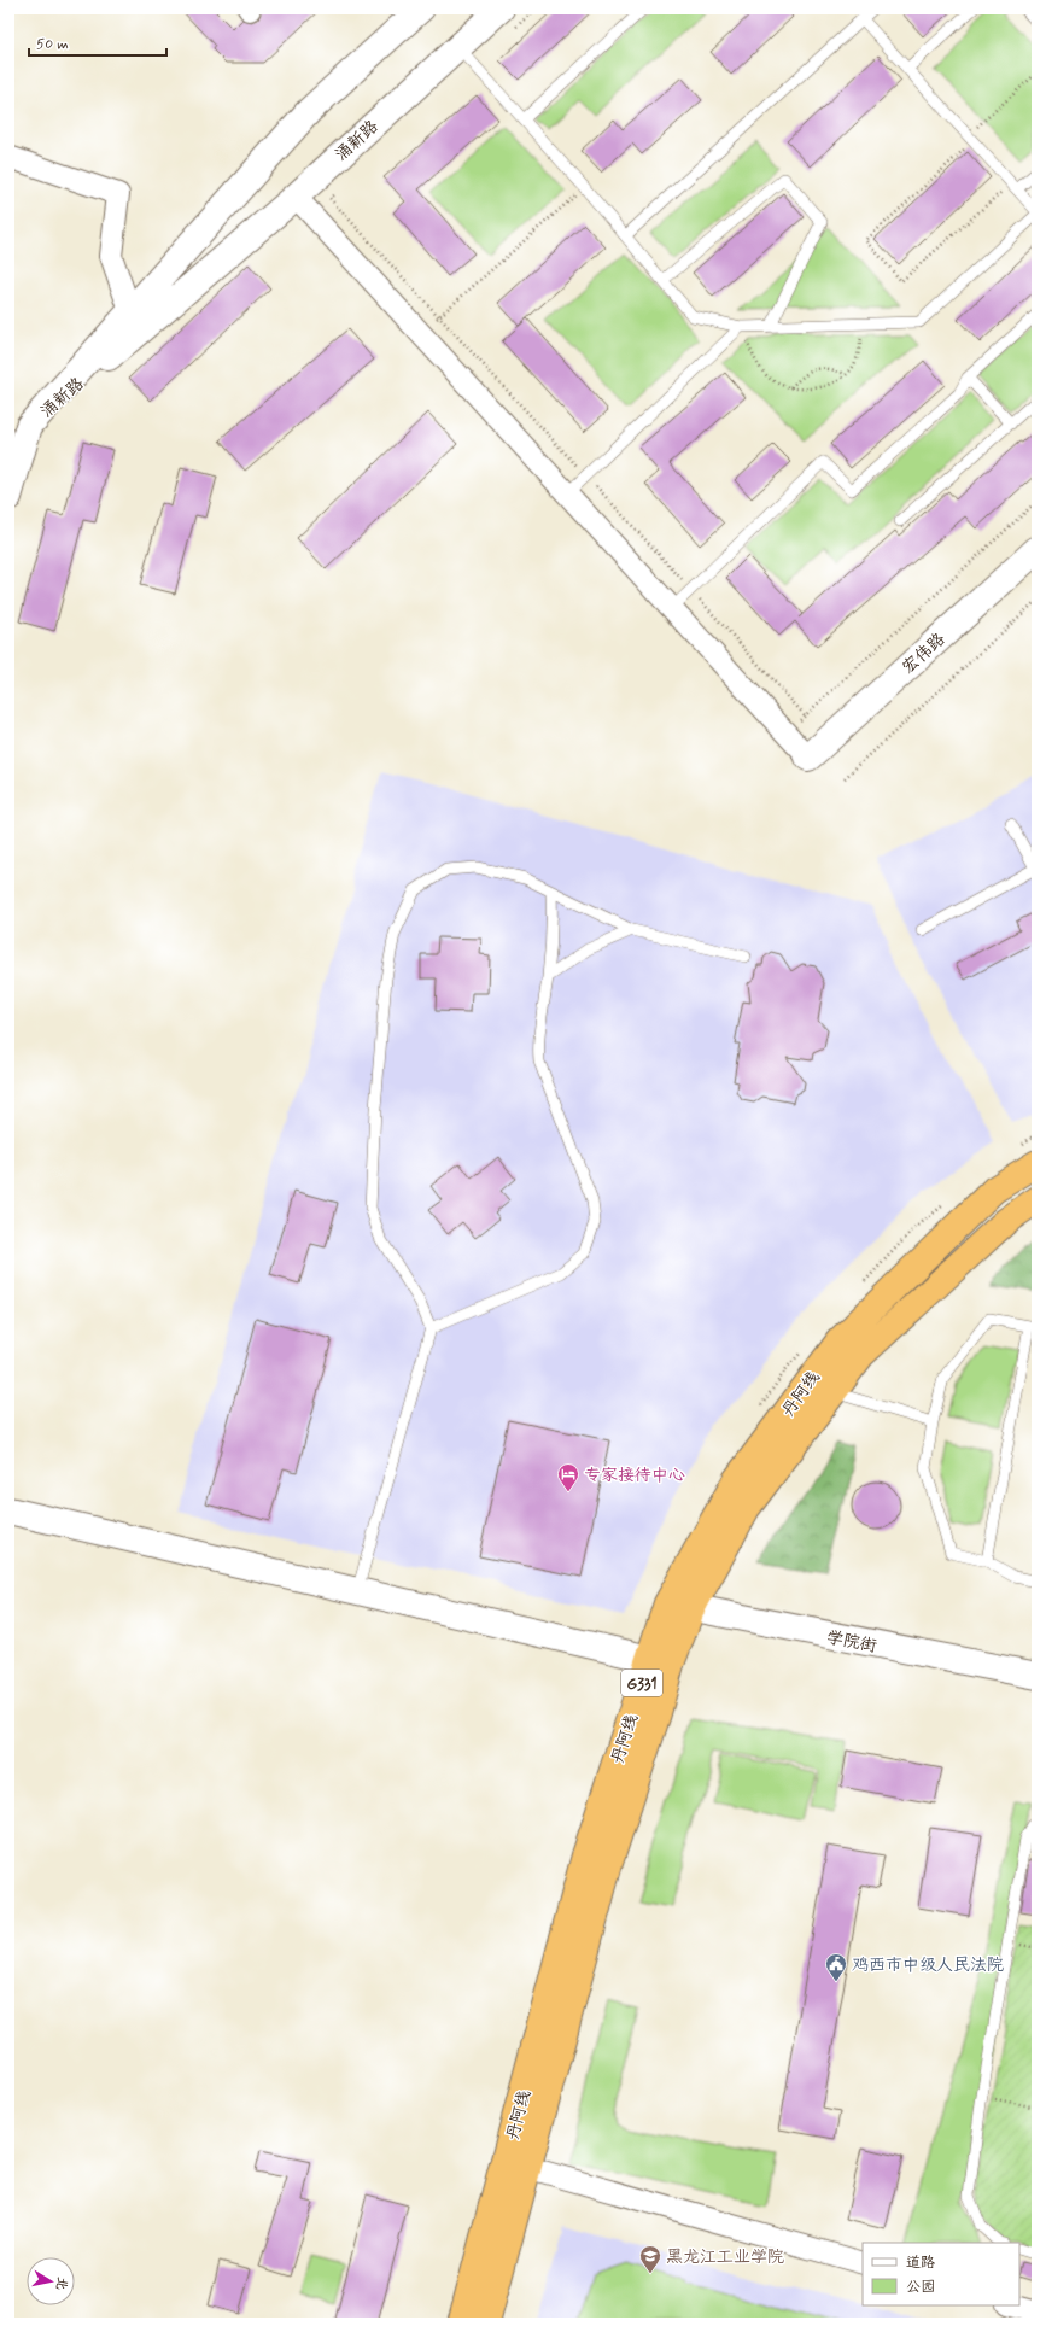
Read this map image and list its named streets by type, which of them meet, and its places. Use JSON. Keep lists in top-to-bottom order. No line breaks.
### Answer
{"streets":{"highway":["丹阿线","G331"],"street":["涌新路","宏伟路","学院街"]},"crossings":[["丹阿线","学院街"]],"places":{"hotel":["专家接待中心"],"public building":["鸡西市中级人民法院"],"school or university":["黑龙江工业学院"]},"legend":["道路","公园"],"scale_bar":"50 m","north":"right"}
